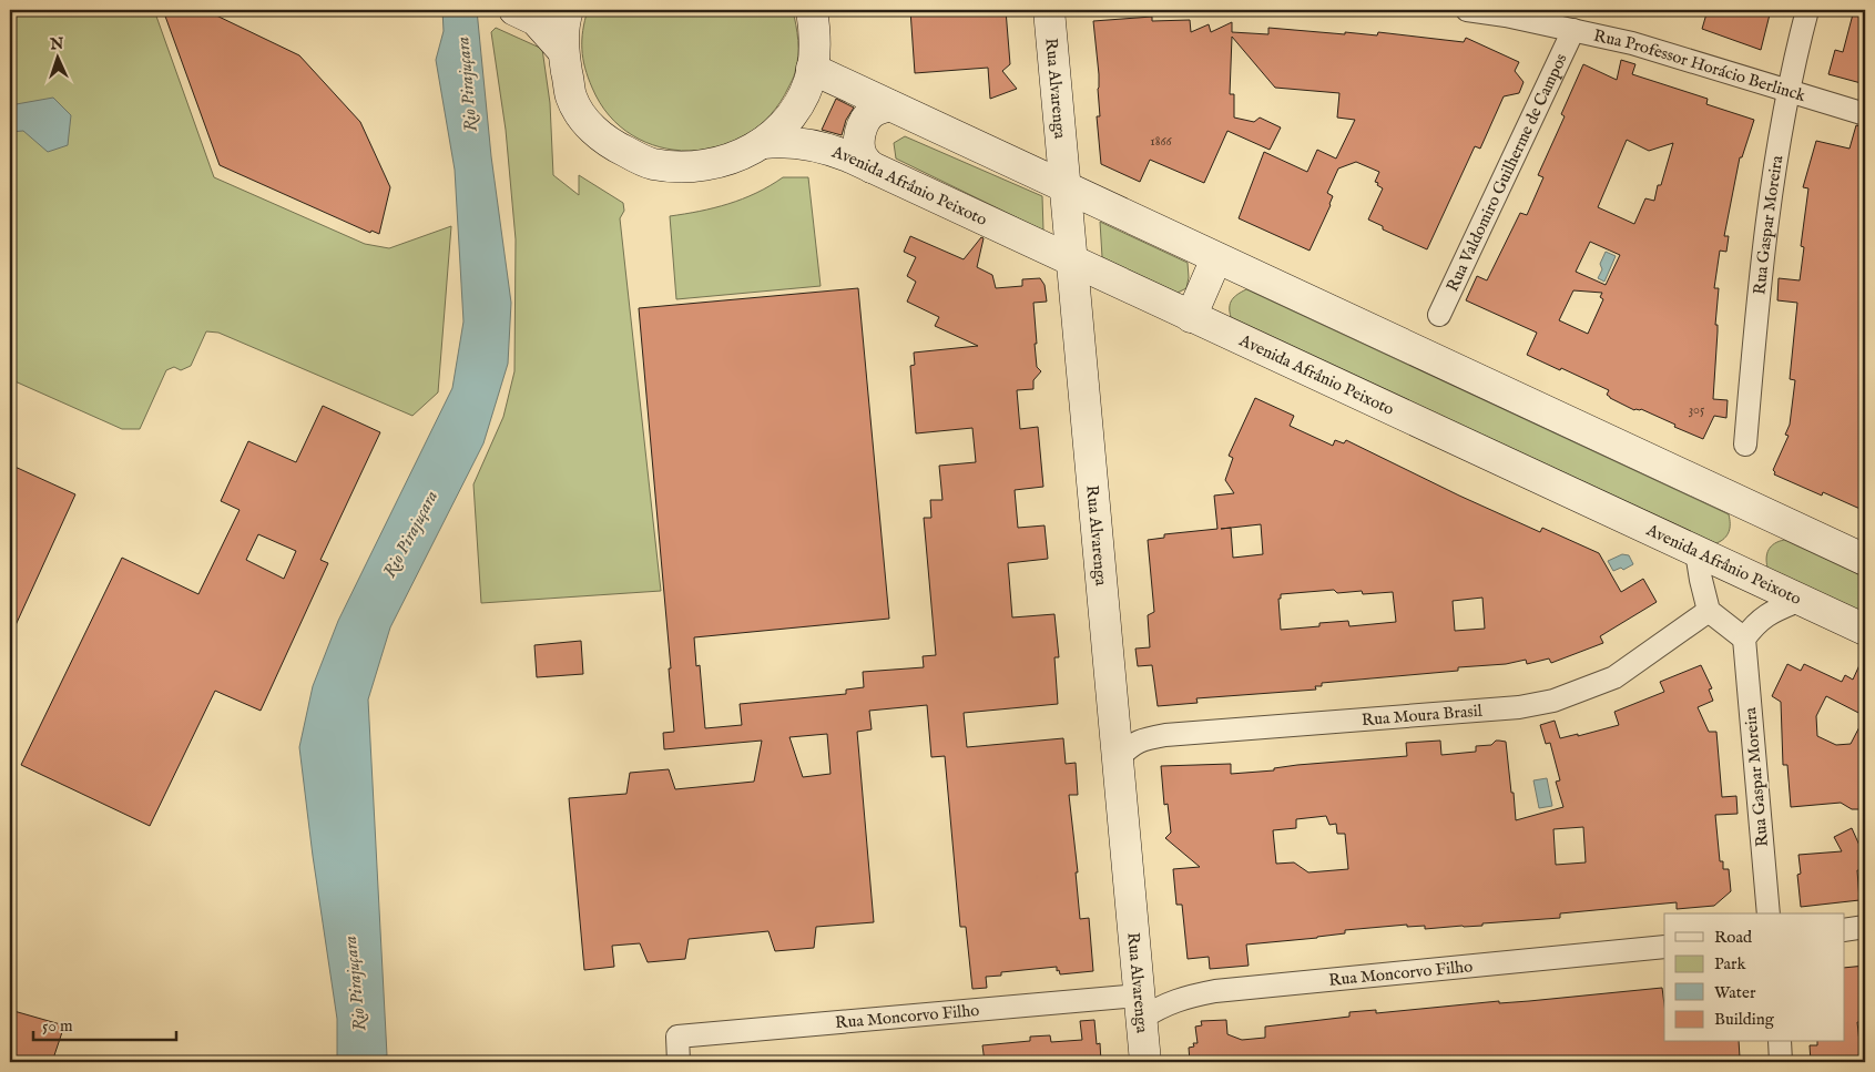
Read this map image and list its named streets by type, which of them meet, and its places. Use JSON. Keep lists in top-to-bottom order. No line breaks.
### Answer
{"streets":{"main road":["Rua Alvarenga","Avenida Afrânio Peixoto"],"street":["Rua Professor Horácio Berlinck","Rua Valdomiro Guilherme de Campos","Rua Gaspar Moreira","Rua Moura Brasil","Rua Moncorvo Filho"]},"crossings":[["Rua Professor Horácio Berlinck","Rua Valdomiro Guilherme de Campos"],["Rua Professor Horácio Berlinck","Rua Gaspar Moreira"],["Rua Alvarenga","Avenida Afrânio Peixoto"],["Rua Alvarenga","Rua Moura Brasil"],["Rua Alvarenga","Rua Moncorvo Filho"]],"water":["Rio Pirajuçara"],"house_numbers":["1866","305"],"legend":["Road","Park","Water","Building"],"scale_bar":"50 m","north":"top"}
